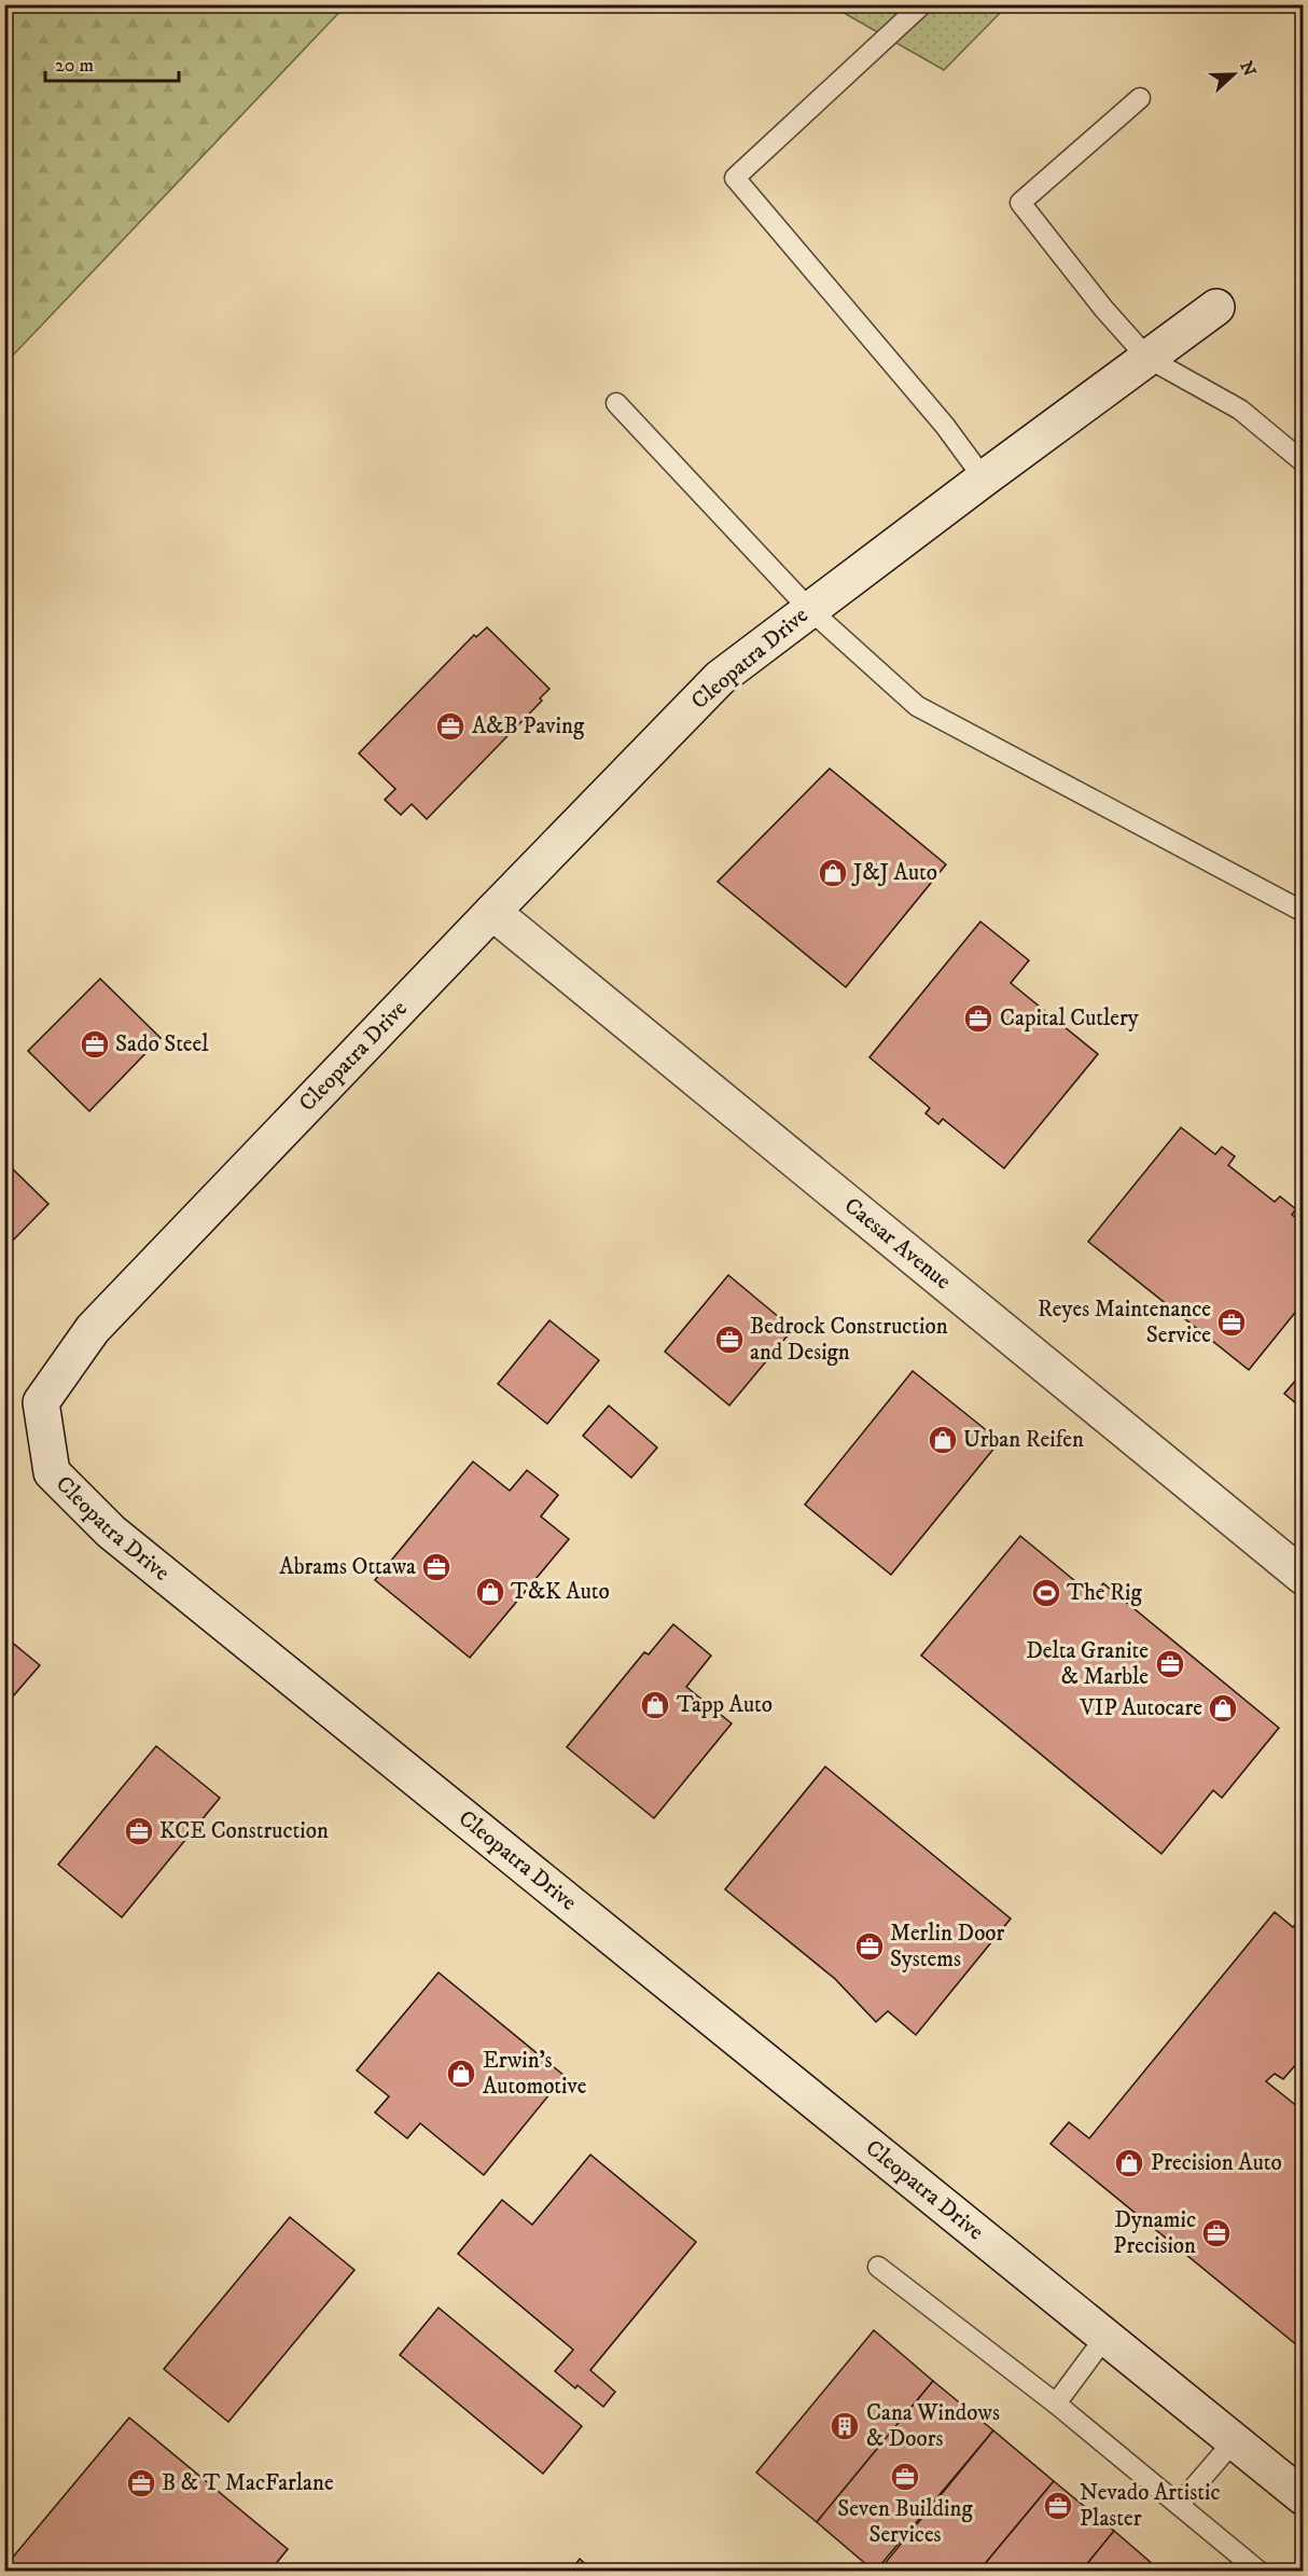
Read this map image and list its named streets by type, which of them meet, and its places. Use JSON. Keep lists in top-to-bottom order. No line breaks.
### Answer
{"streets":{"street":["Cleopatra Drive","Caesar Avenue"]},"crossings":[["Cleopatra Drive","Caesar Avenue"]],"places":{"office":["A&B Paving","Capital Cutlery","Sado Steel","Reyes Maintenance Service","Bedrock Construction and Design","Abrams Ottawa","Delta Granite & Marble","KCE Construction","Merlin Door Systems","Dynamic Precision","Seven Building Services","B & T MacFarlane","Nevado Artistic Plaster"],"shop":["J&J Auto","Urban Reifen","T&K Auto","Tapp Auto","VIP Autocare","Erwin's Automotive","Precision Auto"],"sports":["The Rig"],"building":["Cana Windows & Doors"]},"scale_bar":"20 m","north":"right"}
